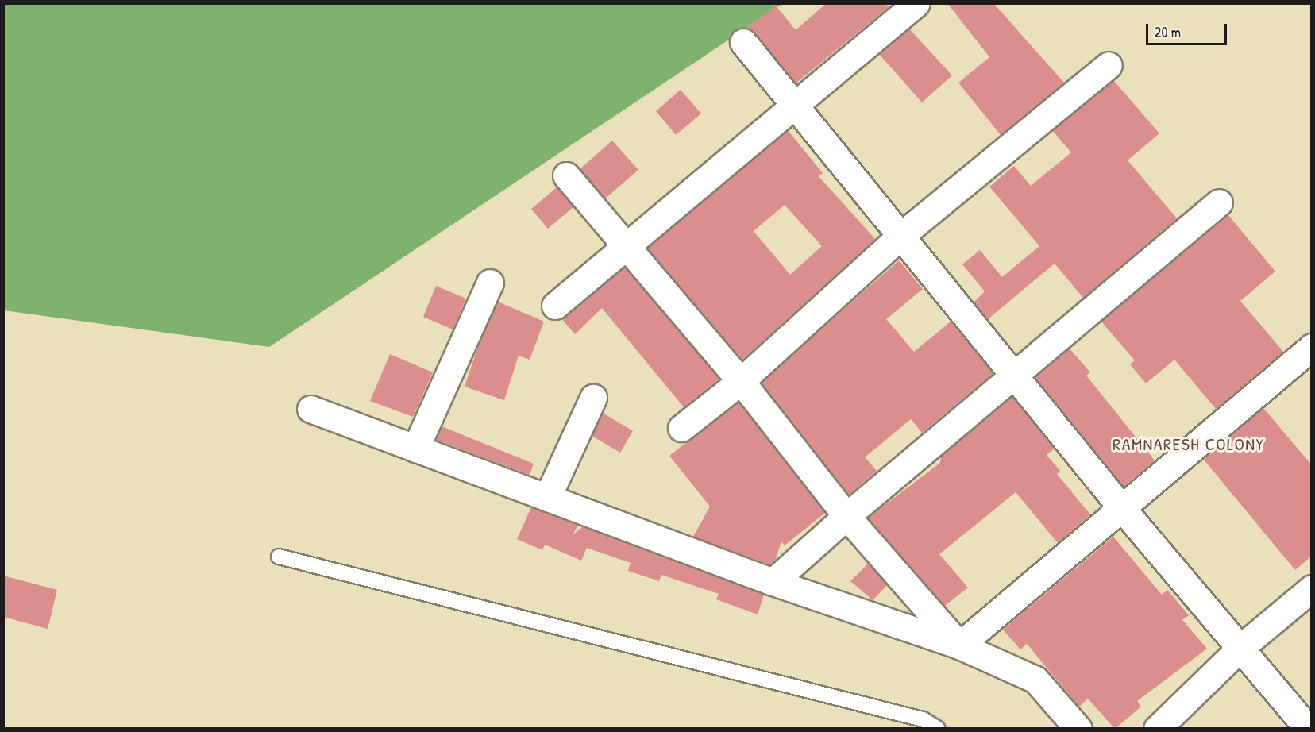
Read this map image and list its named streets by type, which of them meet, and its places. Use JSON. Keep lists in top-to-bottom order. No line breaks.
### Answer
{"districts":["RAMNARESH COLONY"],"scale_bar":"20 m"}
